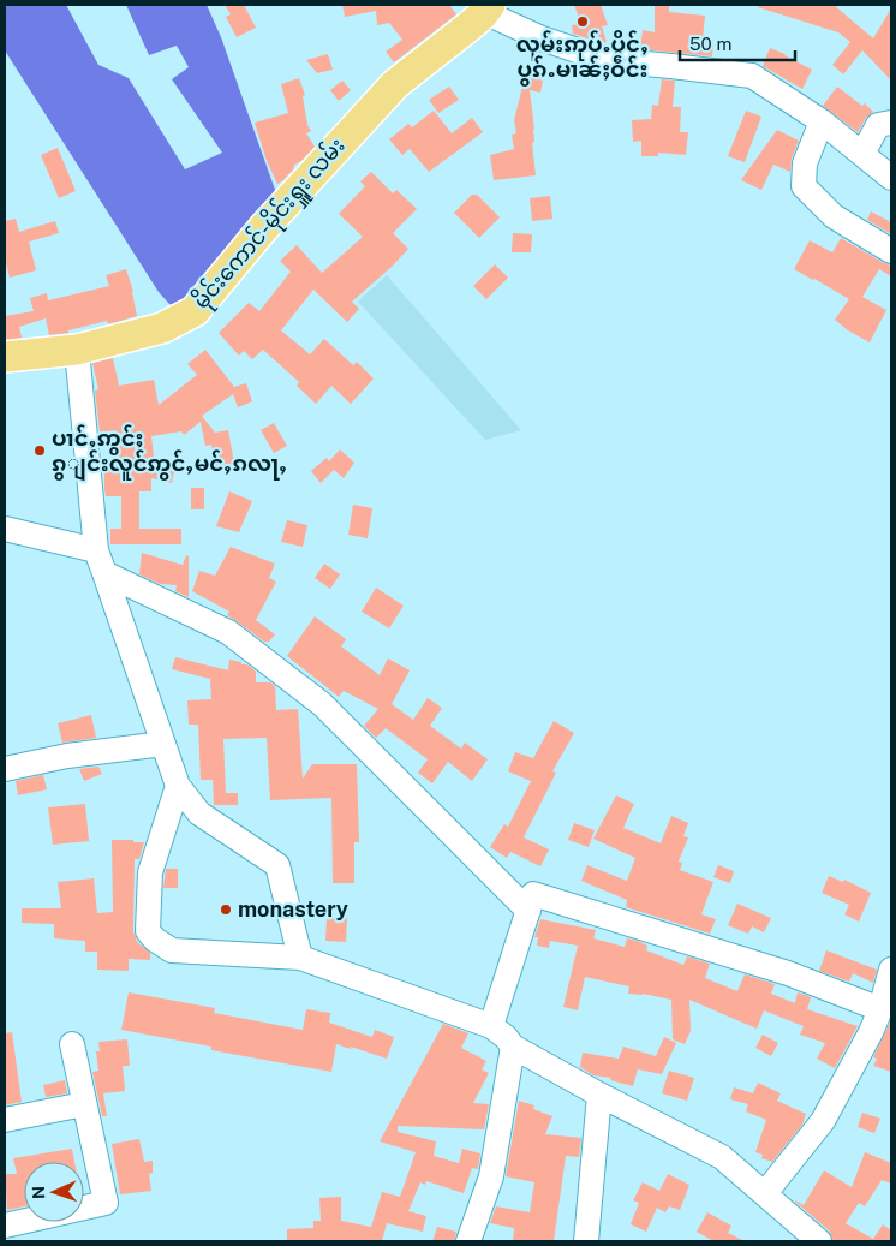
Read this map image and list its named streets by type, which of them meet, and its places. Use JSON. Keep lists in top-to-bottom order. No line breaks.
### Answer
{"streets":{"main road":["မိုင်းကောင်-မိုင်းရှူး လမ်း"]},"places":["လုမ်းဢုပ်ႉပိူင်ႇ ပွၵ်ႉမၢၼ်ႈဝဵင်း","ပၢင်ႇဢွင်ႈ ၵွျင်းလူင်ဢွင်ႇမင်ႇၵလႃႇ","monastery"],"scale_bar":"50 m","north":"left"}
